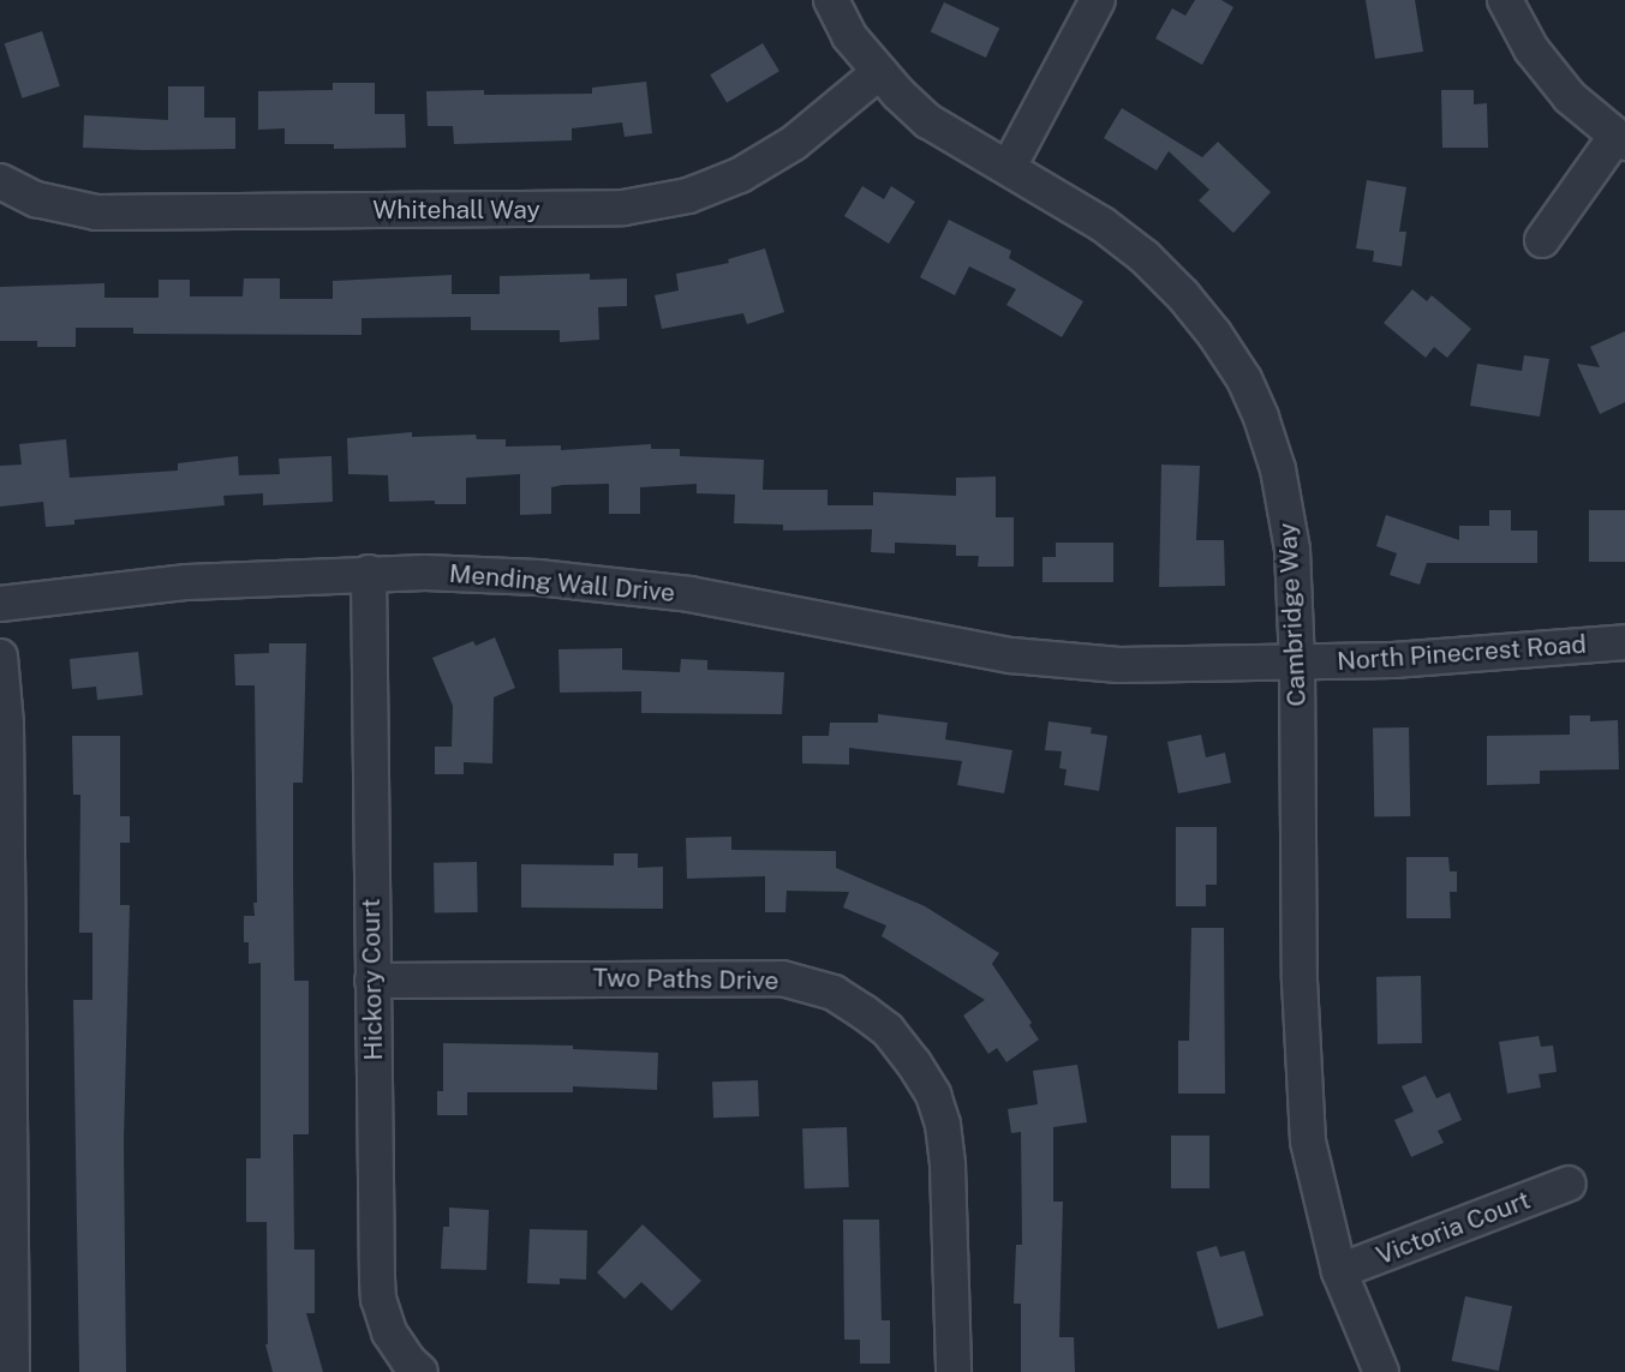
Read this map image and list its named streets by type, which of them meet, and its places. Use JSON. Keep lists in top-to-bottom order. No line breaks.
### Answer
{"streets":{"street":["Whitehall Way","Mending Wall Drive","Cambridge Way","North Pinecrest Road","Hickory Court","Two Paths Drive","Victoria Court"]},"crossings":[["Whitehall Way","Cambridge Way"],["Mending Wall Drive","Cambridge Way"],["Mending Wall Drive","North Pinecrest Road"],["Mending Wall Drive","Hickory Court"],["Cambridge Way","North Pinecrest Road"],["Cambridge Way","Victoria Court"],["Hickory Court","Two Paths Drive"]]}
